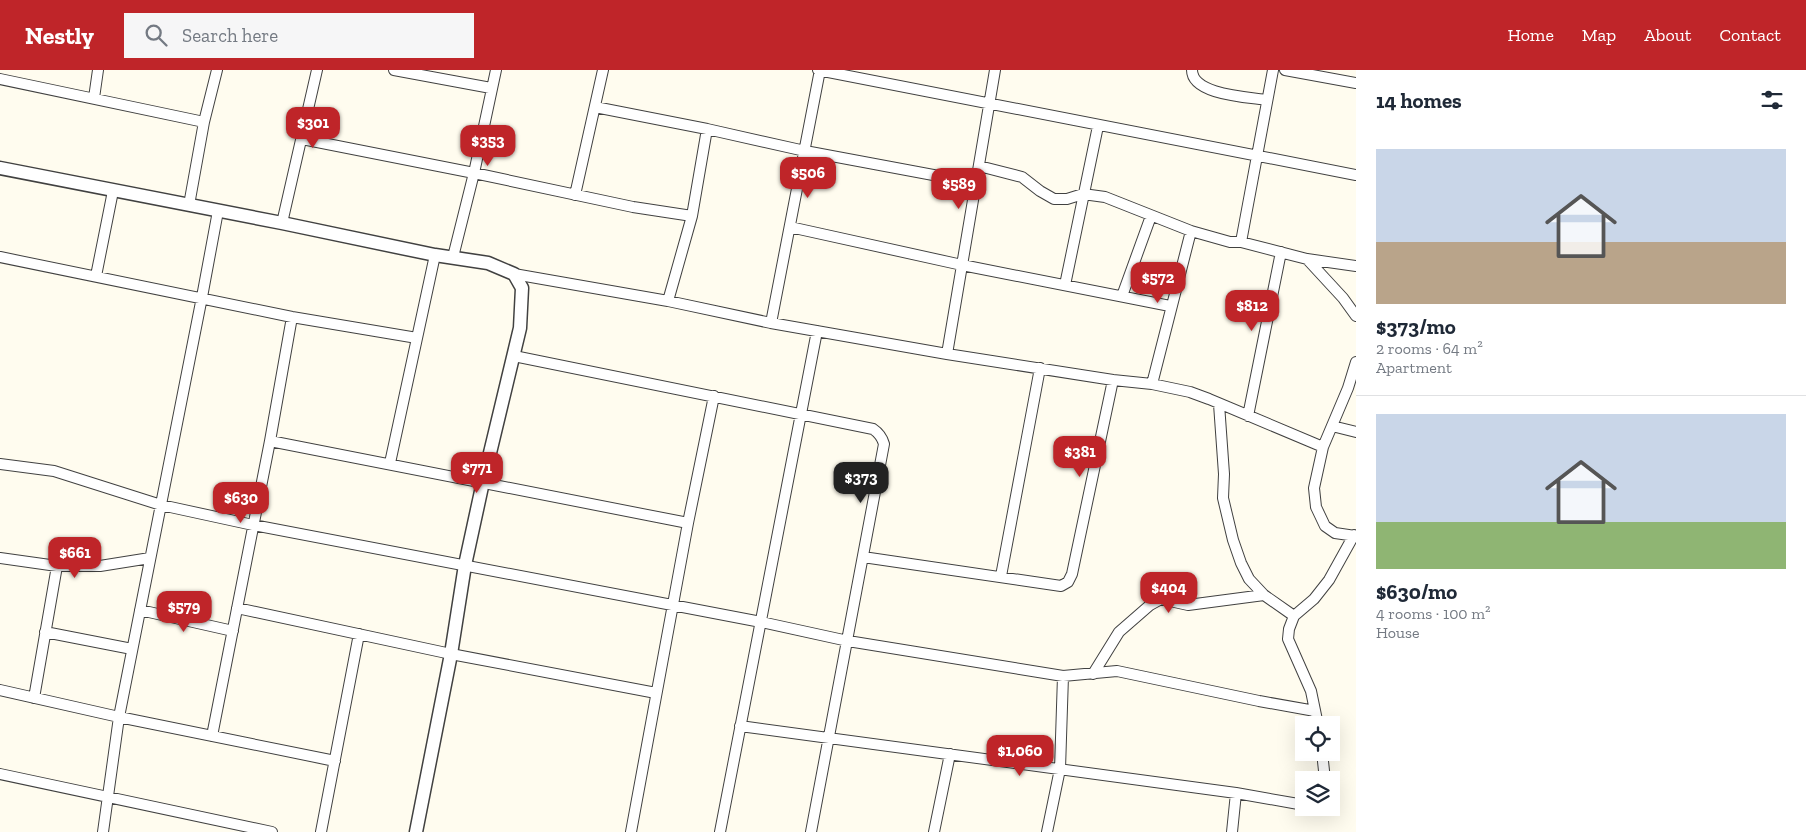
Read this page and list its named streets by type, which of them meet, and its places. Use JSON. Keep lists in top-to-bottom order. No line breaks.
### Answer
{"page":{"header":"Nestly","search":"Search here","nav":["Home","Map","About","Contact"],"heading":"14 homes","price":["$301","$353","$506","$589","$572","$812","$381","$771","$373","$630","$661","$404","$579","$1,060"],"list":[{"name":"$373/mo","note":"2 rooms · 64 m² · Apartment"},{"name":"$630/mo","note":"4 rooms · 100 m² · House"}]}}
